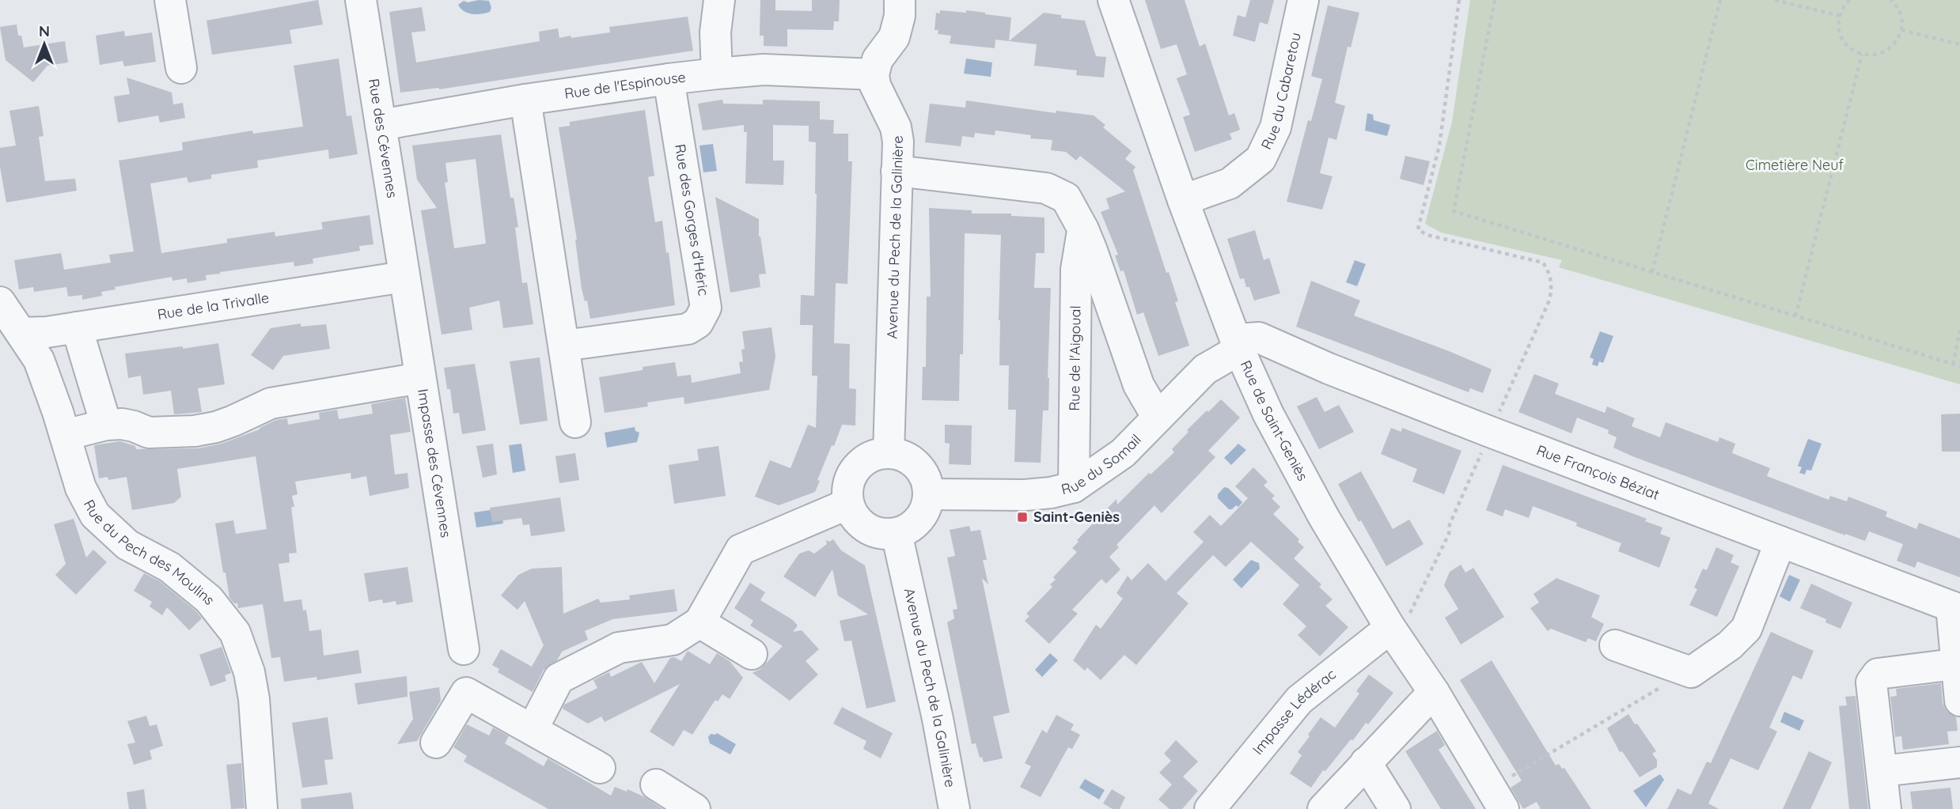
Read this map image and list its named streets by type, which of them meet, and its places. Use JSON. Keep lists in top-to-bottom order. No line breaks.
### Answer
{"streets":{"street":["Rue de l'Espinouse","Rue du Cabaretou","Rue des Cévennes","Rue des Gorges d'Héric","Avenue du Pech de la Galinière","Rue de la Trivalle","Rue de l'Aigoual","Rue de Saint-Geniès","Rue du Somail","Impasse des Cévennes","Rue François Béziat","Rue du Pech des Moulins","Impasse Lédérac"]},"crossings":[["Rue de l'Espinouse","Rue des Cévennes"],["Rue de l'Espinouse","Rue des Gorges d'Héric"],["Rue de l'Espinouse","Avenue du Pech de la Galinière"],["Rue du Cabaretou","Rue de Saint-Geniès"],["Rue des Cévennes","Rue de la Trivalle"],["Rue des Cévennes","Impasse des Cévennes"],["Avenue du Pech de la Galinière","Rue du Somail"],["Rue de la Trivalle","Impasse des Cévennes"],["Rue de la Trivalle","Rue du Pech des Moulins"],["Rue de l'Aigoual","Rue du Somail"],["Rue de Saint-Geniès","Rue du Somail"],["Rue de Saint-Geniès","Rue François Béziat"],["Rue de Saint-Geniès","Impasse Lédérac"],["Rue du Somail","Rue François Béziat"]],"parks":["Cimetière Neuf"],"places":{"transit":["Saint-Geniès"]},"north":"top"}
